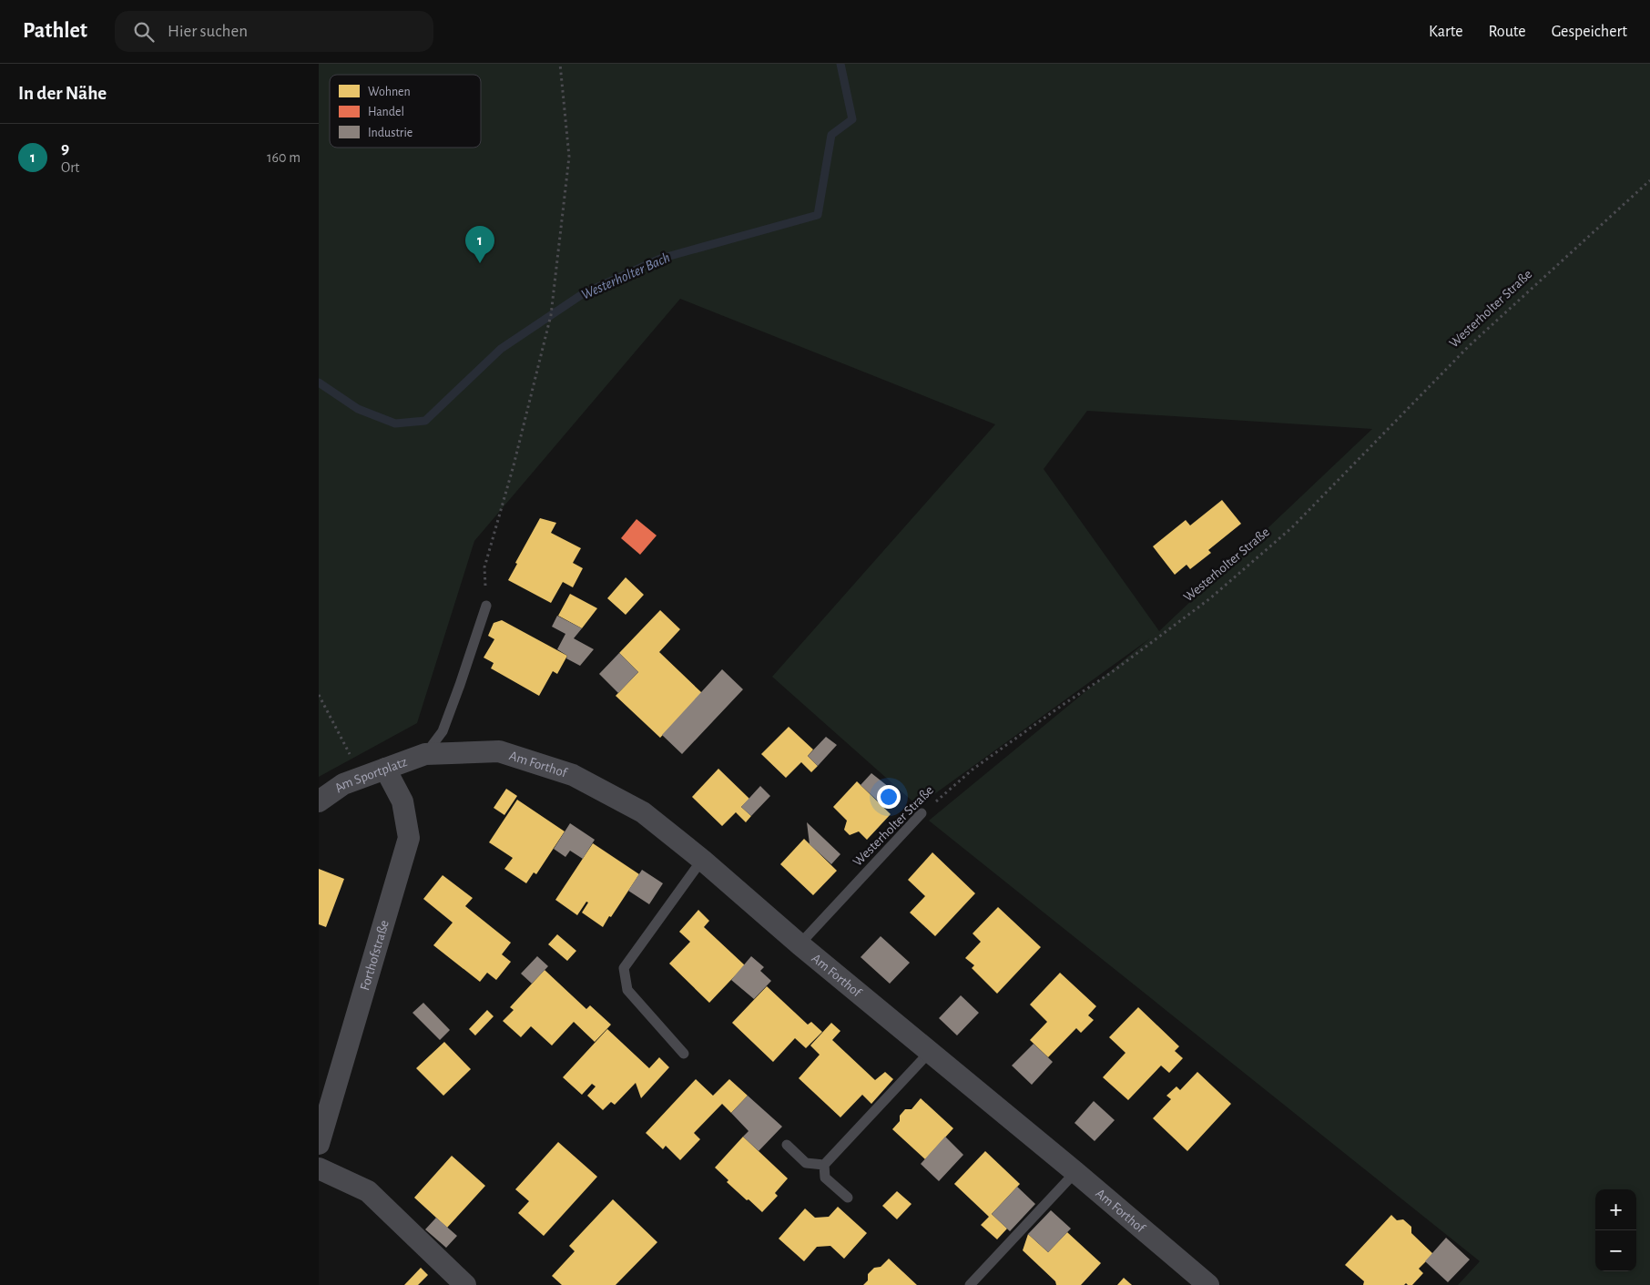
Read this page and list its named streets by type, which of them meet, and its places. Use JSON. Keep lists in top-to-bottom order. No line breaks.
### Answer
{"streets":{"street":["Am Forthof","Am Sportplatz","Forthofstraße"],"lane":["Westerholter Straße"]},"crossings":[["Westerholter Straße","Am Forthof"],["Am Forthof","Am Sportplatz"],["Am Sportplatz","Forthofstraße"]],"water":["Westerholter Bach"],"legend":["Wohnen","Handel","Industrie"],"page":{"header":"Pathlet","search":"Hier suchen","nav":["Karte","Route","Gespeichert"],"heading":"In der Nähe","list":[{"mark":"1","name":"9","note":"Ort","value":"160 m"}],"pins":"1","map_buttons":["+","−"]}}
